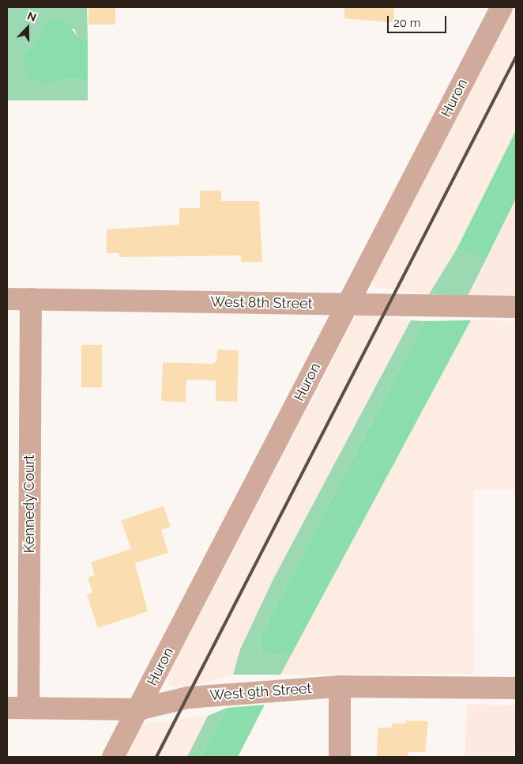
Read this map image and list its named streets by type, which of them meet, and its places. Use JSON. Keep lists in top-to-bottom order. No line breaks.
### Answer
{"streets":{"street":["Huron","West 8th Street","Kennedy Court","West 9th Street"]},"crossings":[["Huron","West 8th Street"],["Huron","West 9th Street"],["West 8th Street","Kennedy Court"],["Kennedy Court","West 9th Street"]],"scale_bar":"20 m","north":"top"}
